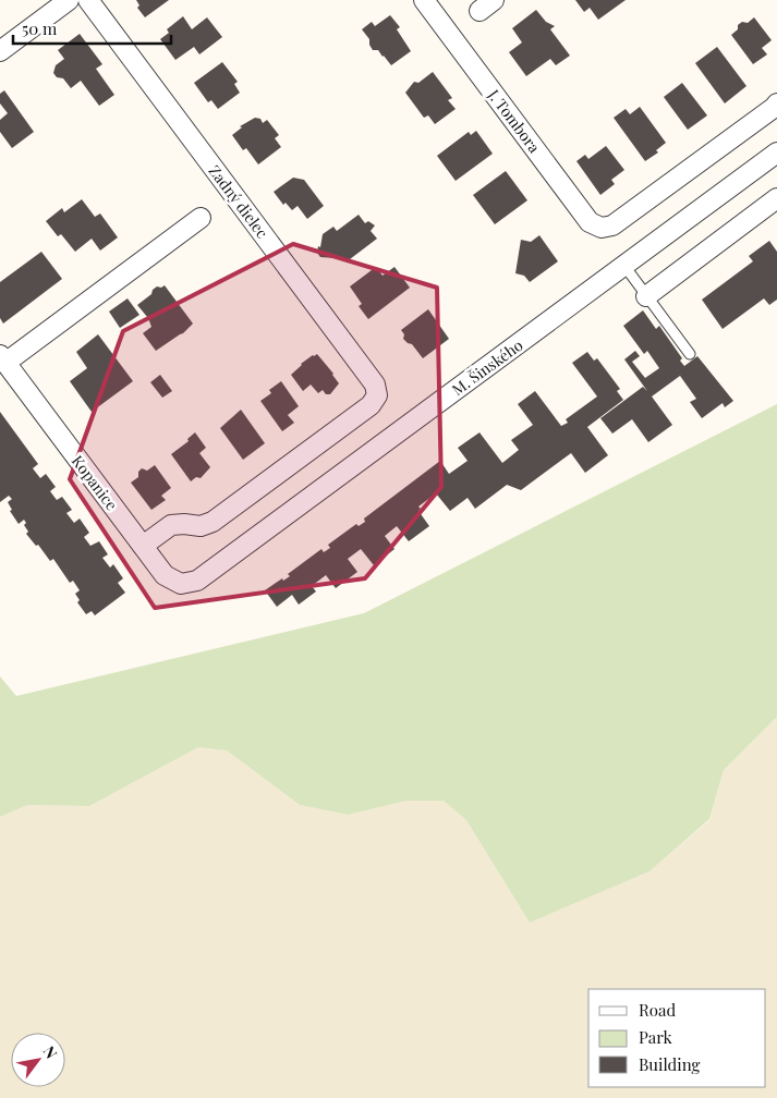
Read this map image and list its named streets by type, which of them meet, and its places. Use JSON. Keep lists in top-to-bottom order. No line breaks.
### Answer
{"streets":{"street":["J. Tombora","Zadný dielec","M. Šinského","Kopanice"]},"crossings":[["Zadný dielec","Kopanice"],["M. Šinského","Kopanice"]],"legend":["Road","Park","Building"],"scale_bar":"50 m","north":"top right"}
